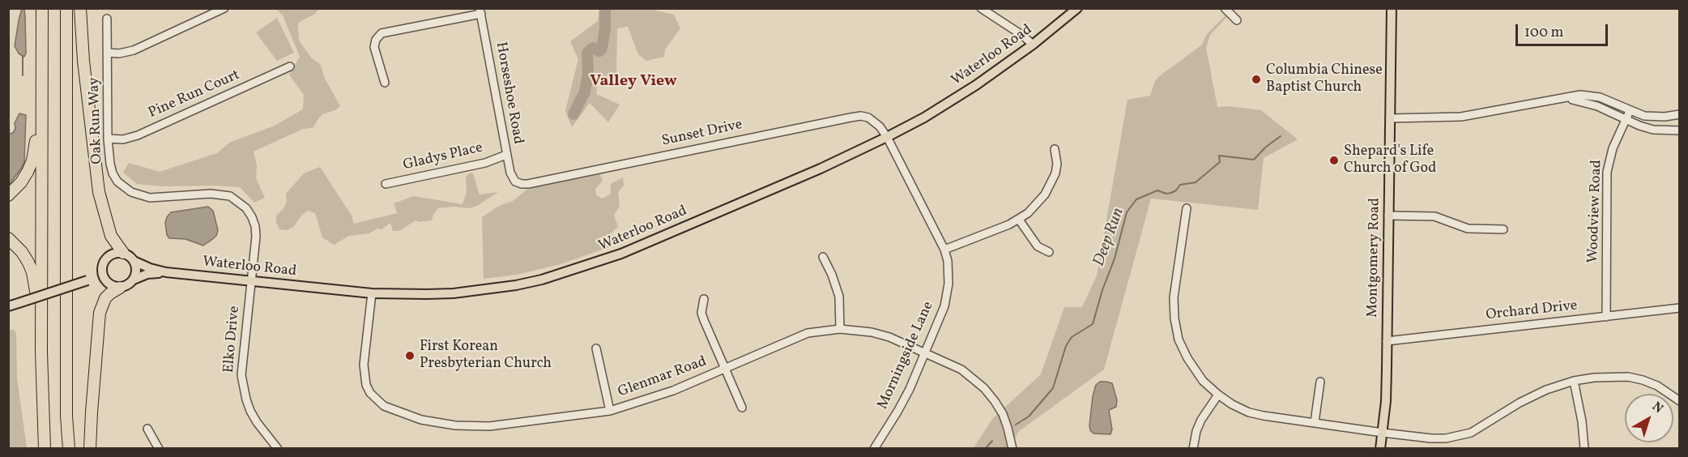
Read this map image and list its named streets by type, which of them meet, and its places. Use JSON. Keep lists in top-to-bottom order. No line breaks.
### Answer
{"streets":{"main road":["Waterloo Road","Montgomery Road"],"street":["Horseshoe Road","Pine Run Court","Oak Run Way","Sunset Drive","Gladys Place","Woodview Road","Orchard Drive","Elko Drive","Morningside Lane","Glenmar Road"]},"crossings":[["Waterloo Road","Oak Run Way"],["Waterloo Road","Sunset Drive"],["Waterloo Road","Elko Drive"],["Waterloo Road","Morningside Lane"],["Waterloo Road","Glenmar Road"],["Horseshoe Road","Sunset Drive"],["Horseshoe Road","Gladys Place"],["Pine Run Court","Oak Run Way"],["Oak Run Way","Elko Drive"],["Sunset Drive","Morningside Lane"],["Woodview Road","Orchard Drive"],["Montgomery Road","Orchard Drive"],["Morningside Lane","Glenmar Road"]],"districts":["Valley View"],"water":["Deep Run"],"places":["Columbia Chinese Baptist Church","Shepard's Life Church of God","First Korean Presbyterian Church"],"scale_bar":"100 m","north":"top right"}
